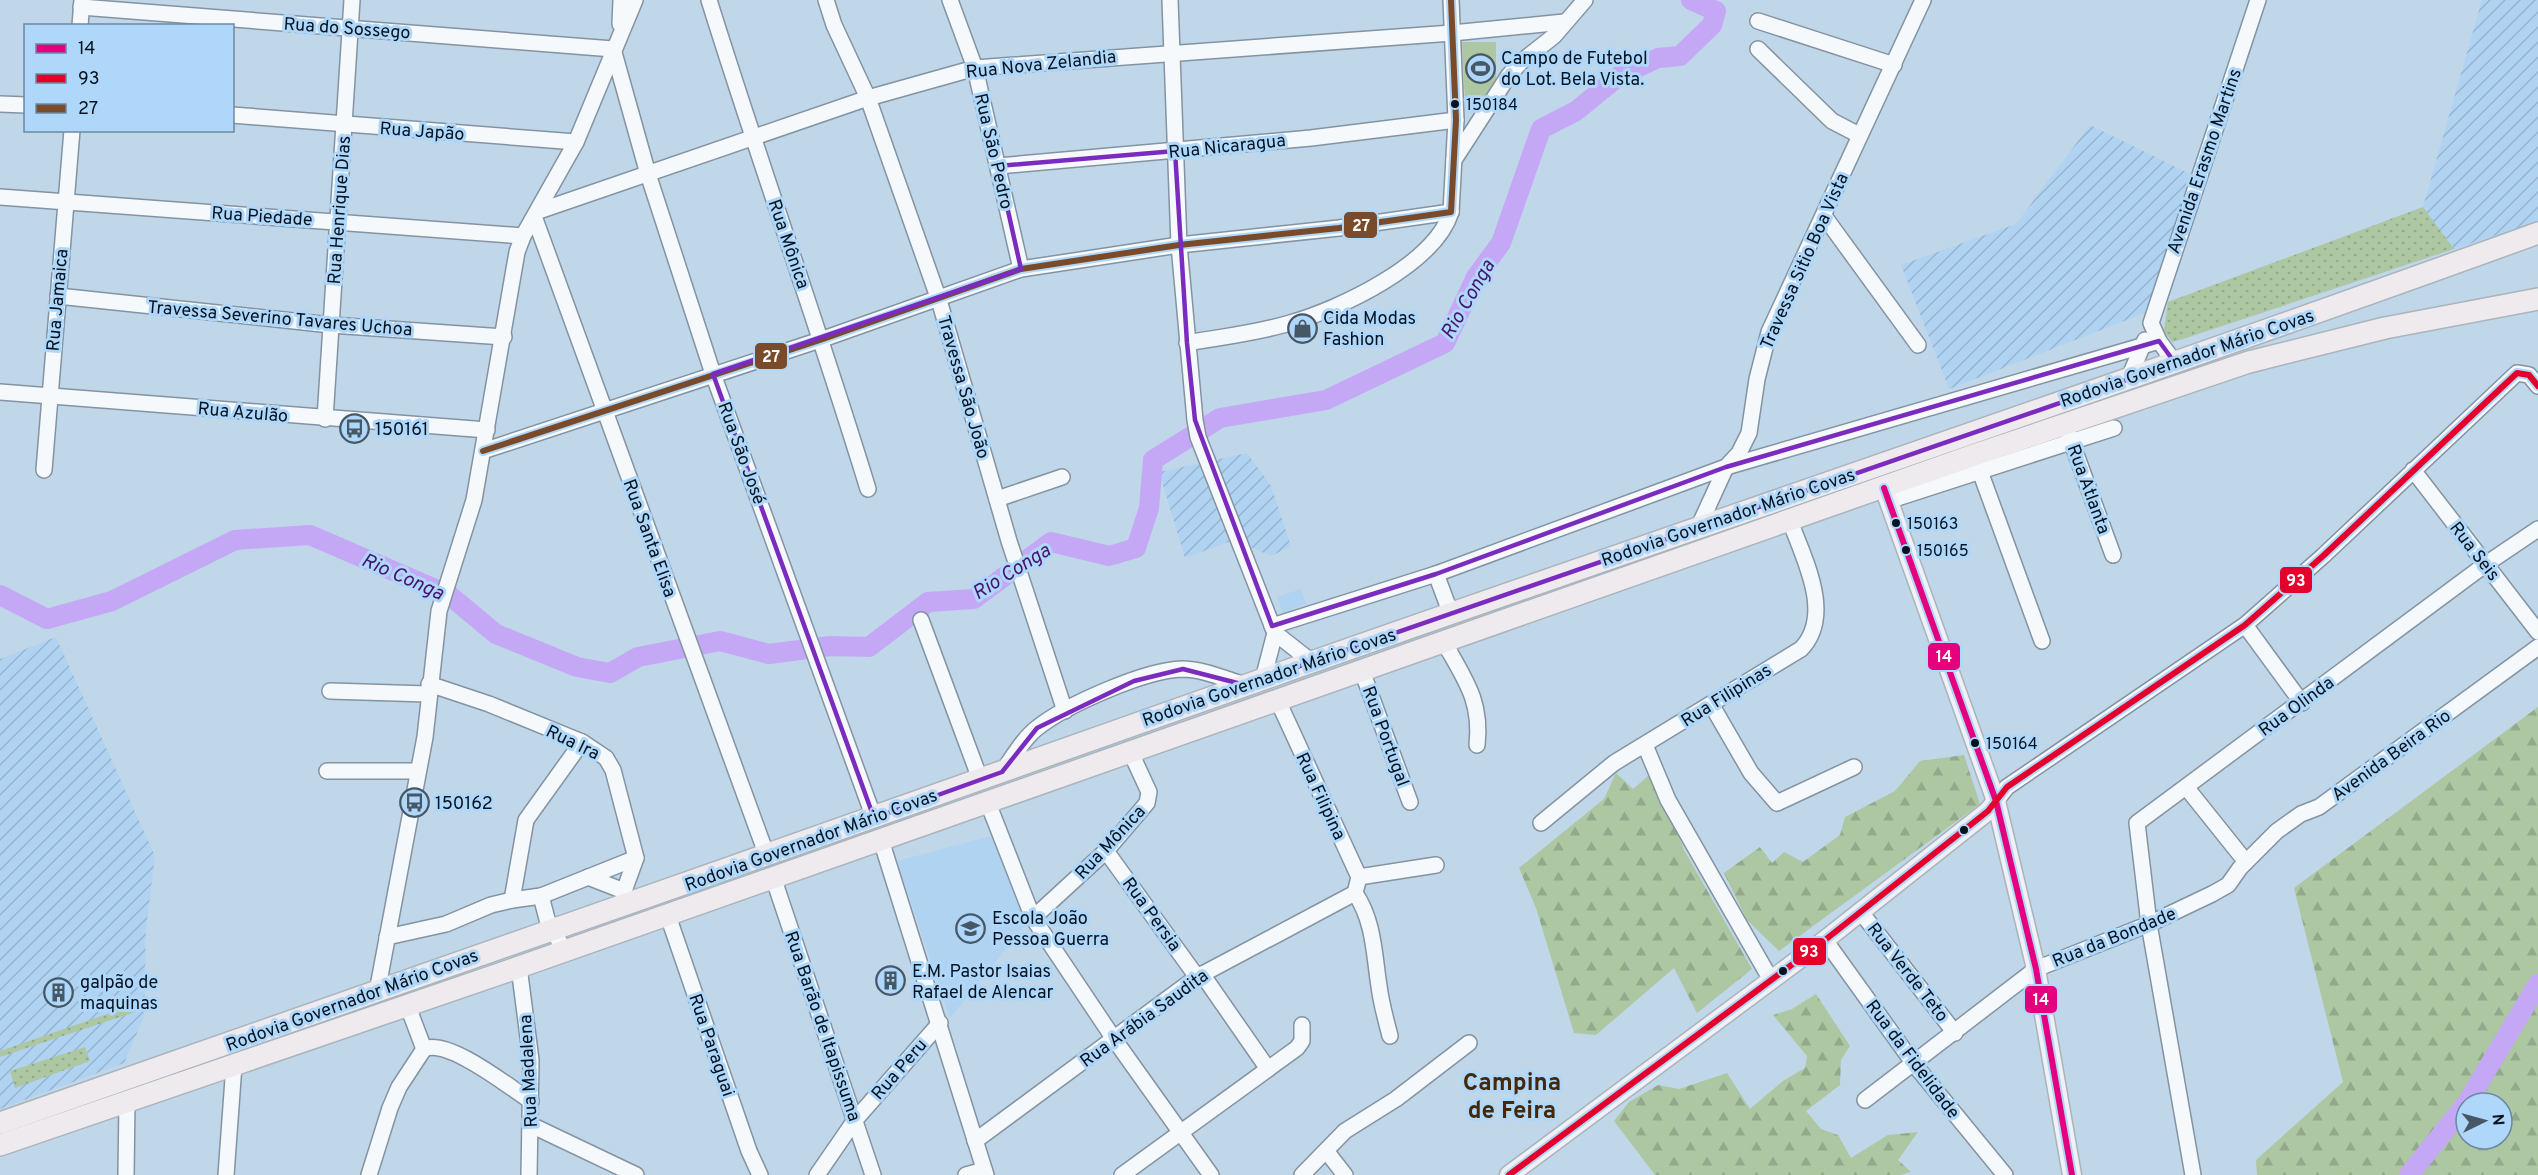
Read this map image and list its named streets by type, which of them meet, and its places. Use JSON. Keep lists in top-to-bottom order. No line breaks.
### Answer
{"streets":{"highway":["Rodovia Governador Mário Covas"],"street":["Rua do Sossego","Rua Nova Zelandia","Rua Japão","Rua Nicaragua","Rua São Pedro","Avenida Erasmo Martins","Rua Henrique Dias","Rua Piedade","Rua Mônica","Travessa Sitio Boa Vista","Rua Jamaica","Travessa Severino Tavares Uchoa","Travessa São João","Rua Azulão","Rua São José","Rua Atlanta","Rua Santa Elisa","Rua Seis","Rua Filipinas","Rua Olinda","Rua Portugal","Rua Ira","Avenida Beira Rio","Rua Filipina","Rua Persia","Rua da Bondade","Rua Verde Teto","Rua Arábia Saudita","Rua Barão de Itapissuma","Rua Paraguai","Rua da Fidelidade","Rua Peru","Rua Madalena"]},"crossings":[["Rua do Sossego","Rua Henrique Dias"],["Rua do Sossego","Rua São José"],["Rua Nova Zelandia","Rua São Pedro"],["Rua Nova Zelandia","Rua Mônica"],["Rua Nova Zelandia","Travessa São João"],["Rua Nova Zelandia","Rua São José"],["Rua Nova Zelandia","Rua Santa Elisa"],["Rua Japão","Rua Henrique Dias"],["Rua Nicaragua","Rua São Pedro"],["Avenida Erasmo Martins","Rodovia Governador Mário Covas"],["Rua Henrique Dias","Rua Piedade"],["Rua Henrique Dias","Travessa Severino Tavares Uchoa"],["Rua Henrique Dias","Rua Azulão"],["Rua Piedade","Rua Jamaica"],["Rua Mônica","Rodovia Governador Mário Covas"],["Rua Mônica","Rua Persia"],["Travessa Sitio Boa Vista","Rodovia Governador Mário Covas"],["Rua Jamaica","Travessa Severino Tavares Uchoa"],["Rua Jamaica","Rua Azulão"],["Rodovia Governador Mário Covas","Rua São José"],["Rodovia Governador Mário Covas","Rua Atlanta"],["Rodovia Governador Mário Covas","Rua Santa Elisa"],["Rodovia Governador Mário Covas","Rua Filipinas"],["Rodovia Governador Mário Covas","Rua Portugal"],["Rodovia Governador Mário Covas","Rua Filipina"],["Rodovia Governador Mário Covas","Rua Barão de Itapissuma"],["Rodovia Governador Mário Covas","Rua Paraguai"],["Rodovia Governador Mário Covas","Rua Madalena"],["Rua Seis","Rua Olinda"],["Rua Olinda","Rua da Bondade"],["Avenida Beira Rio","Rua da Bondade"],["Rua Persia","Rua Arábia Saudita"],["Rua da Bondade","Rua Verde Teto"],["Rua da Bondade","Rua da Fidelidade"],["Rua Barão de Itapissuma","Rua Peru"]],"districts":["Campina de Feira"],"water":["Rio Conga"],"places":{"sports":["Campo de Futebol do Lot. Bela Vista."],"other":["150184","150163","150165","150164"],"shop":["Cida Modas Fashion"],"bus stop":["150161","150162"],"school or university":["Escola João Pessoa Guerra"],"building":["E.M. Pastor Isaias Rafael de Alencar","galpão de maquinas"]},"lines":["transit line 27","transit line 93","transit line 14"],"legend":["14","93","27"],"north":"right"}
